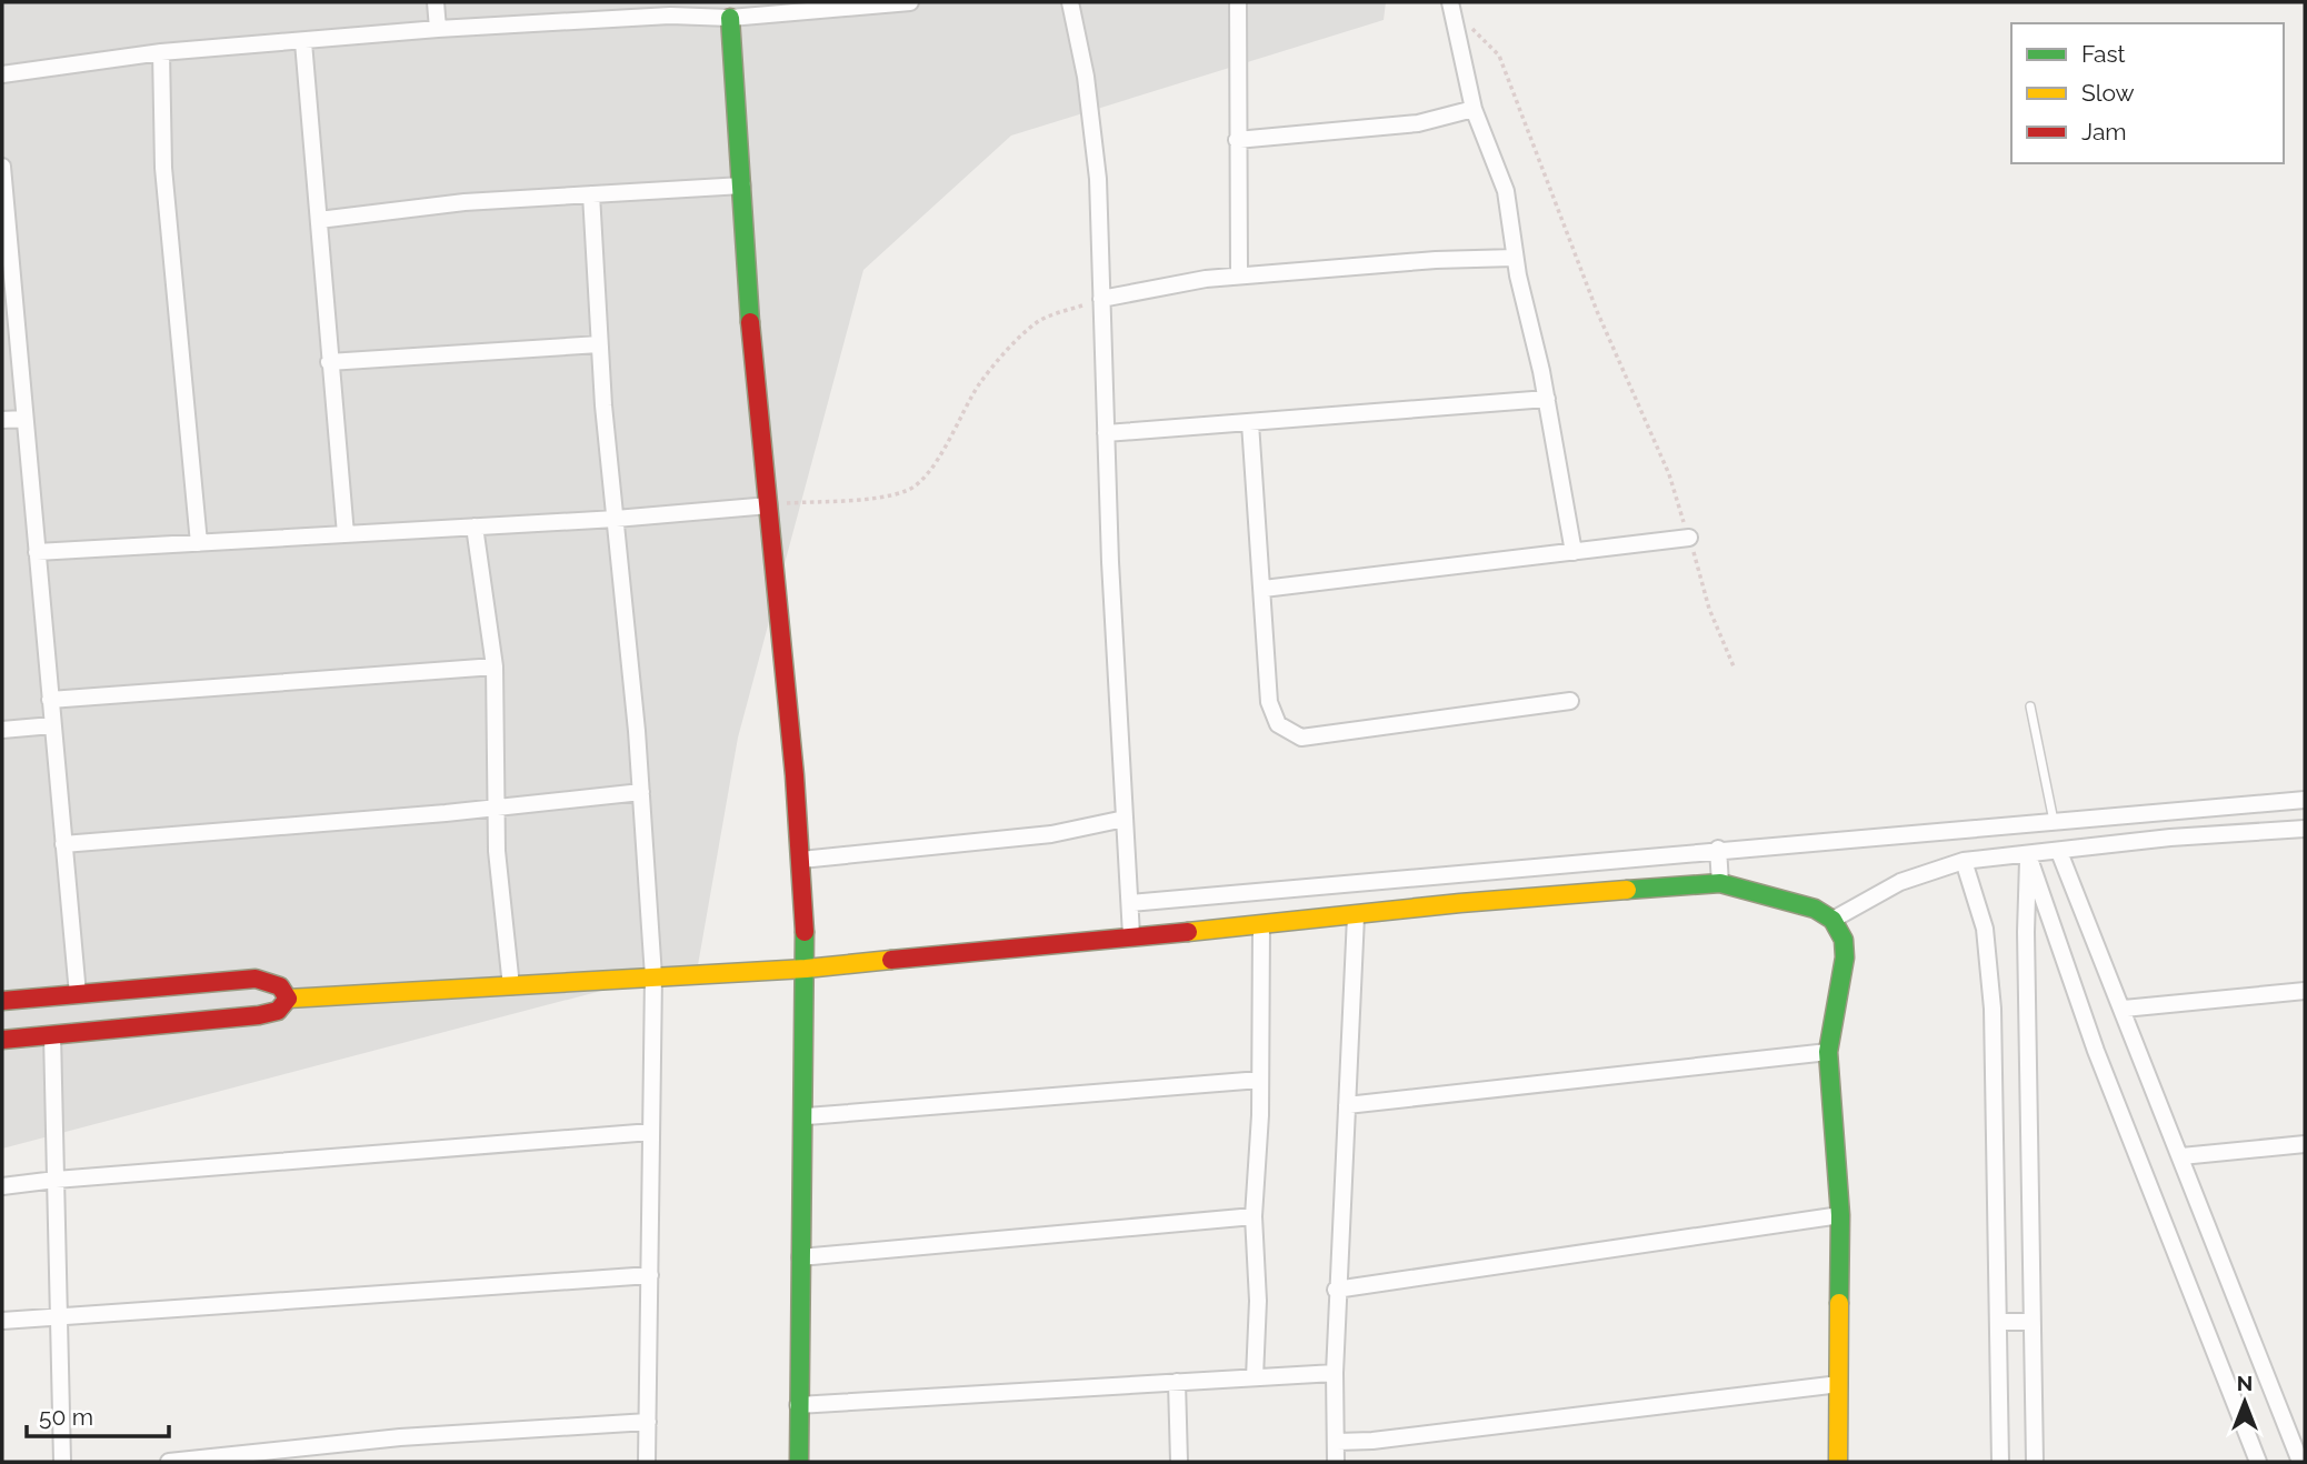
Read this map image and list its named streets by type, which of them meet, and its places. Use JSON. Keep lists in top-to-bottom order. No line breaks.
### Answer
{"legend":["Fast","Slow","Jam"],"scale_bar":"50 m","north":"top"}
